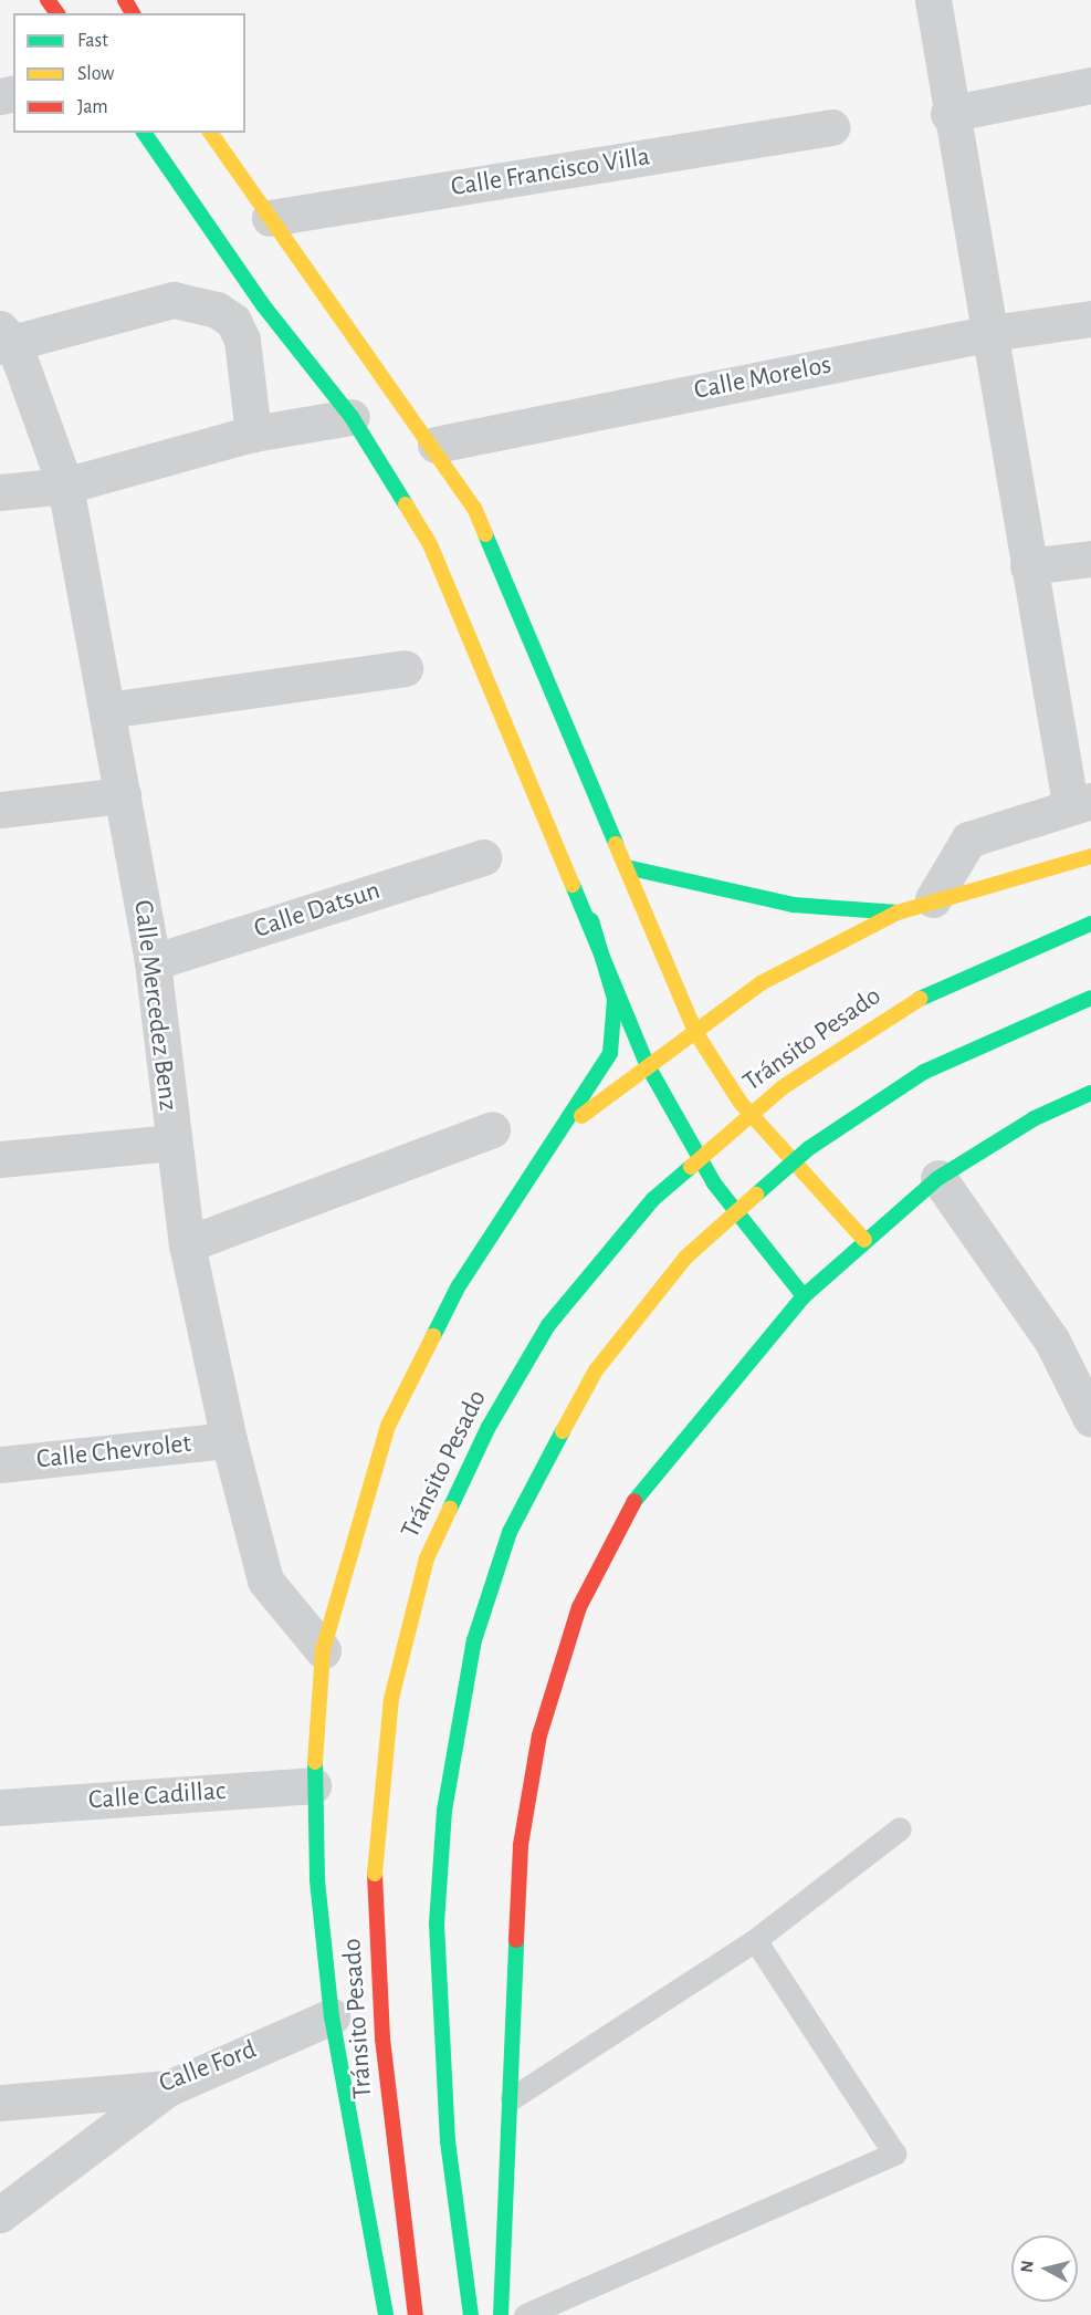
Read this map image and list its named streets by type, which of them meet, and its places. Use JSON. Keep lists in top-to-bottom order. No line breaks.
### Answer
{"streets":{"main road":["Tránsito Pesado"],"street":["Calle Francisco Villa","Calle Morelos","Calle Datsun","Calle Mercedez Benz","Calle Chevrolet","Calle Cadillac","Calle Ford"]},"crossings":[["Calle Datsun","Calle Mercedez Benz"],["Calle Mercedez Benz","Calle Chevrolet"]],"legend":["Fast","Slow","Jam"],"north":"left"}
